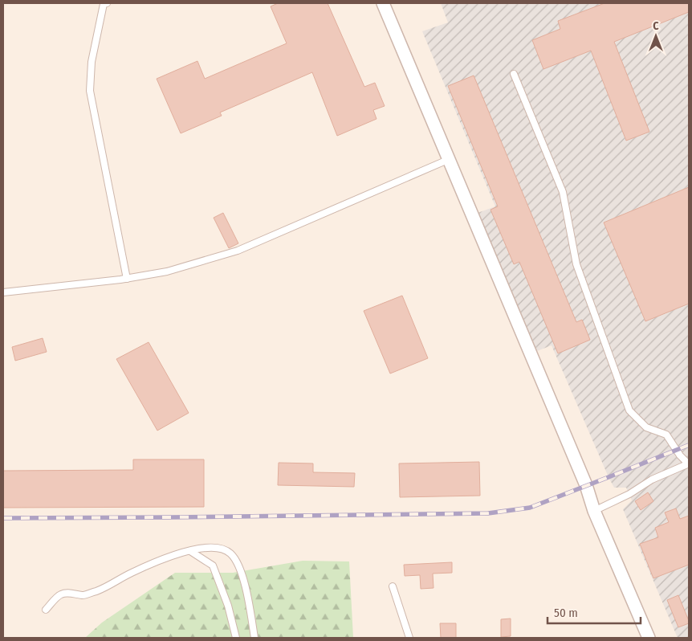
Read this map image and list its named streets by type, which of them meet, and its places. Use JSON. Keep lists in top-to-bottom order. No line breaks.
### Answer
{"scale_bar":"50 m","north":"top"}
